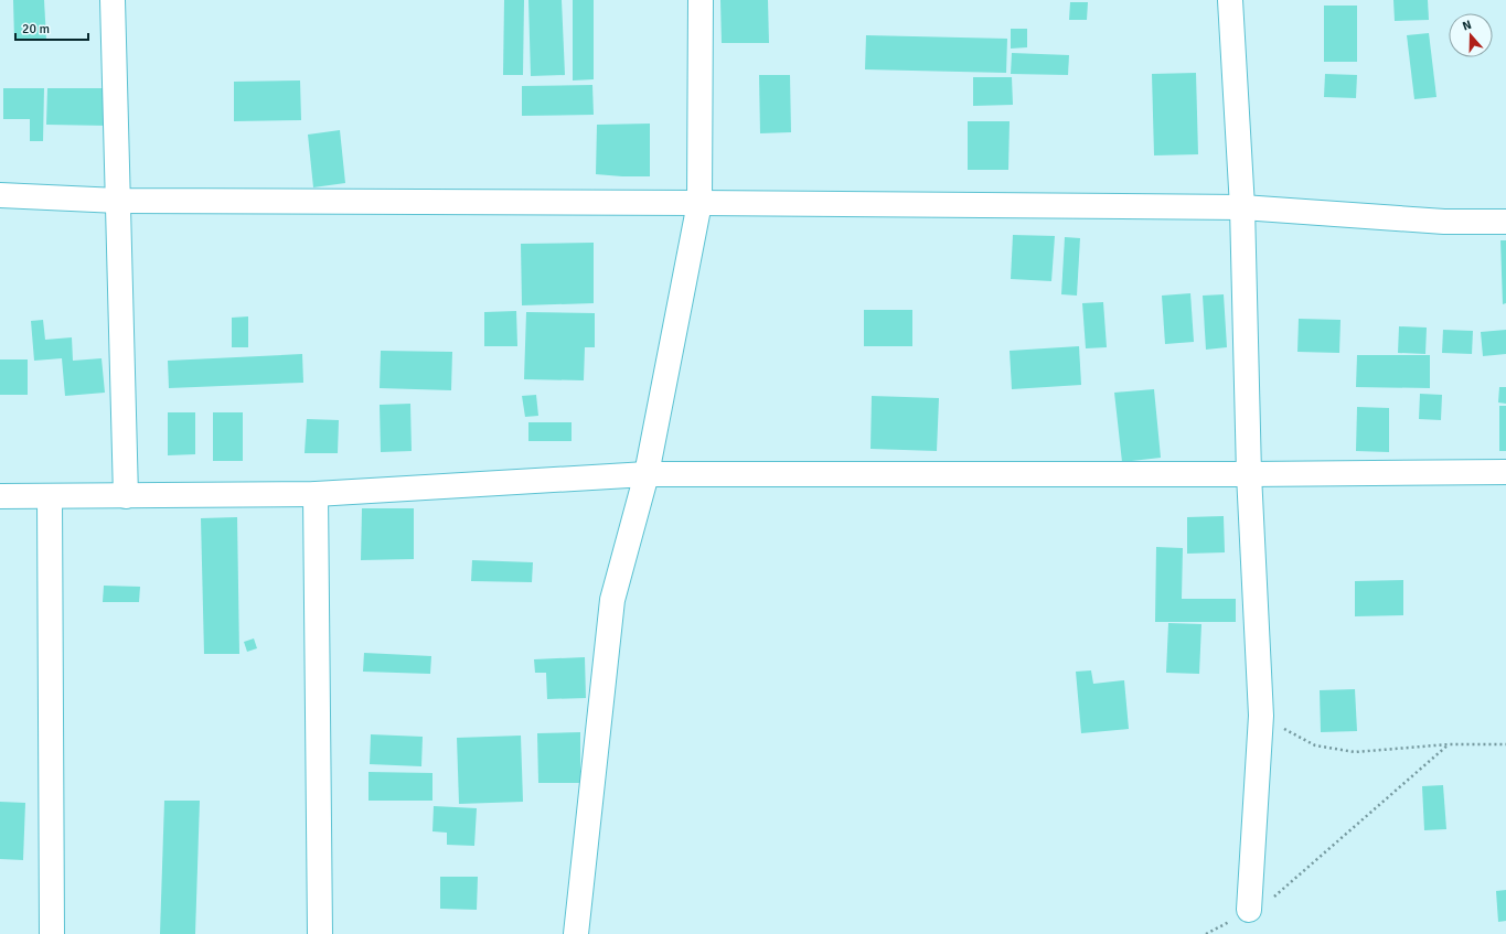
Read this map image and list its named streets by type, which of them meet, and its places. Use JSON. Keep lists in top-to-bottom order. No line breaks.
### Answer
{"scale_bar":"20 m","north":"top"}
